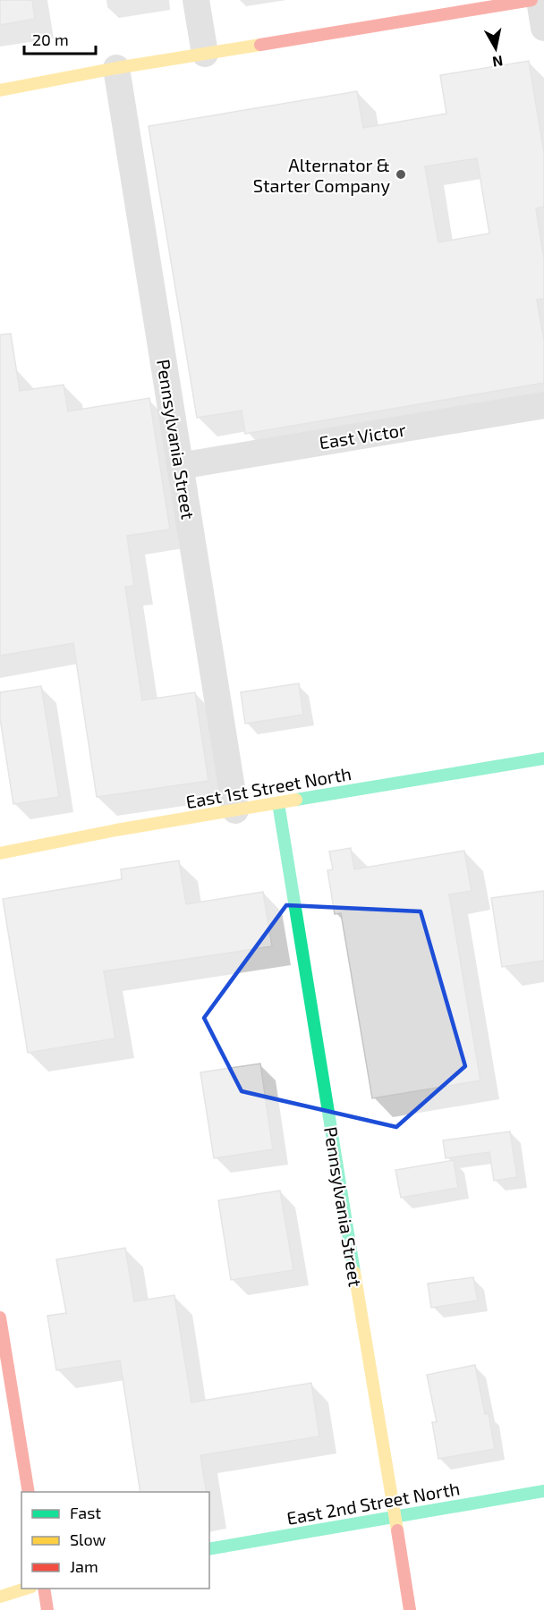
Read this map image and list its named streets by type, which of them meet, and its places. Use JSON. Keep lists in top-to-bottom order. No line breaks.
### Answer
{"streets":{"street":["East Victor","Pennsylvania Street","East 1st Street North","East 2nd Street North"]},"crossings":[["East Victor","Pennsylvania Street"],["Pennsylvania Street","East 1st Street North"],["Pennsylvania Street","East 2nd Street North"]],"places":["Alternator & Starter Company"],"legend":["Fast","Slow","Jam"],"scale_bar":"20 m","north":"bottom"}
